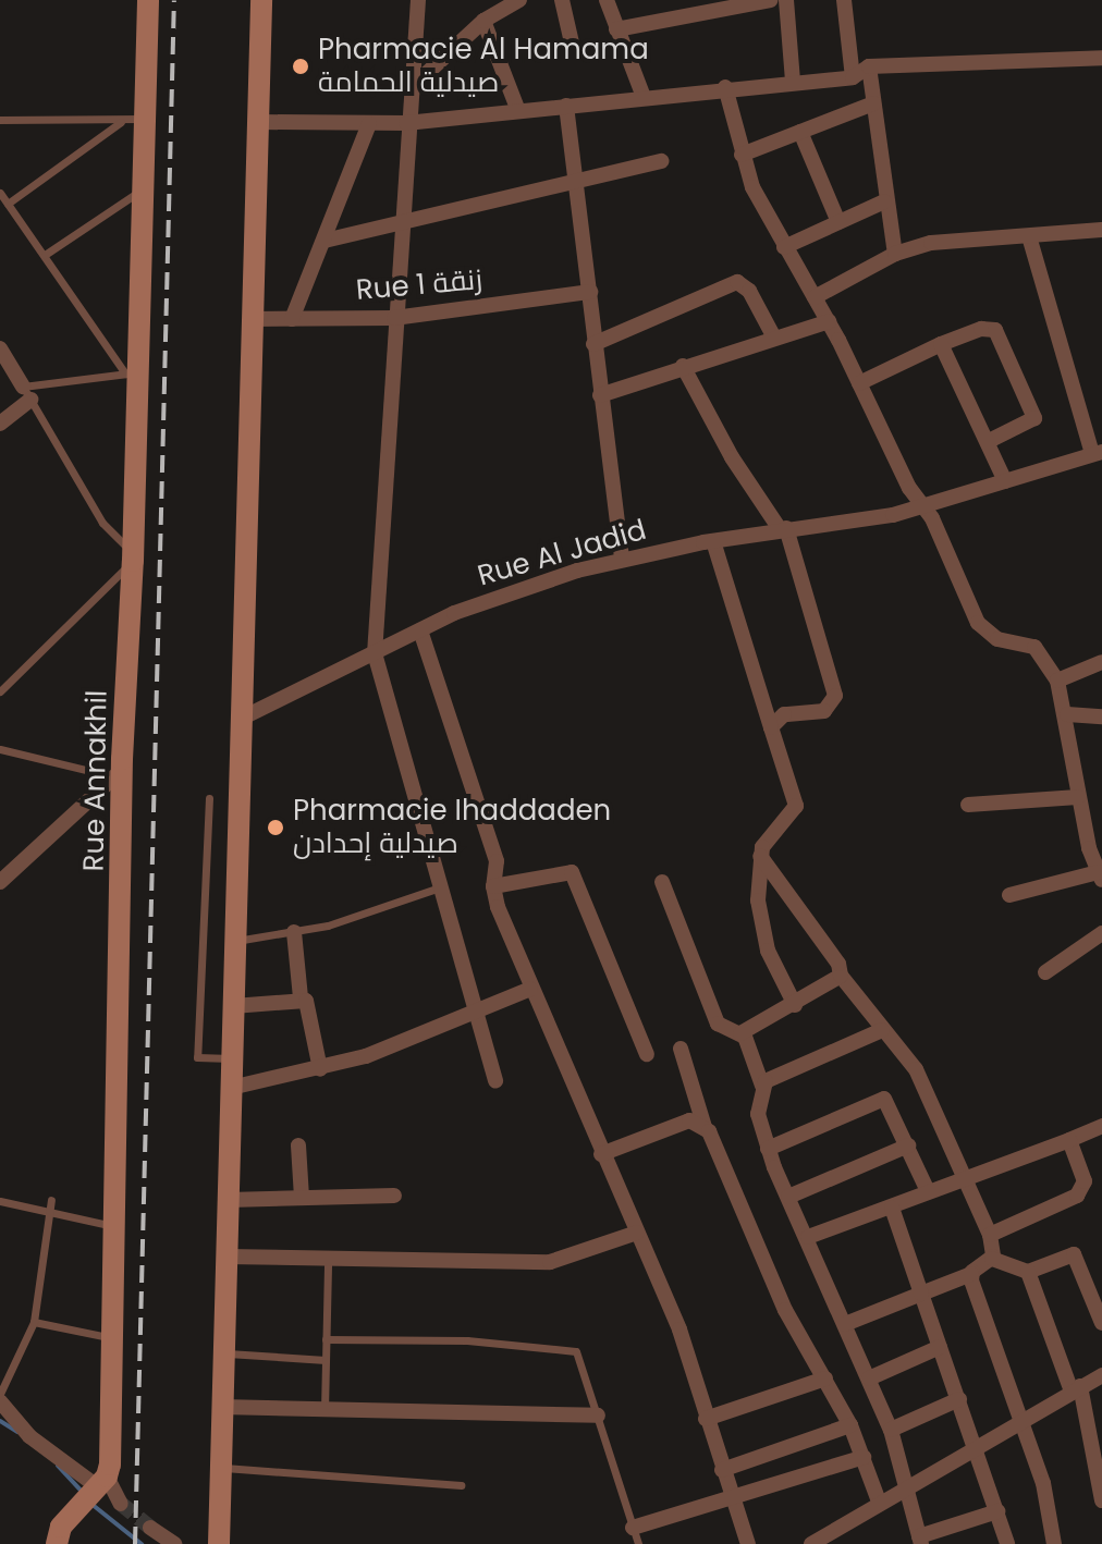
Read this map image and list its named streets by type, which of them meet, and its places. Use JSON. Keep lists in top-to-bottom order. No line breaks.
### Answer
{"streets":{"main road":["Rue Annakhil"],"street":["Rue 1 زنقة","Rue Al Jadid"]},"places":["Pharmacie Al Hamama صيدلية الحمامة","Pharmacie Ihaddaden صيدلية إحدادن"]}
